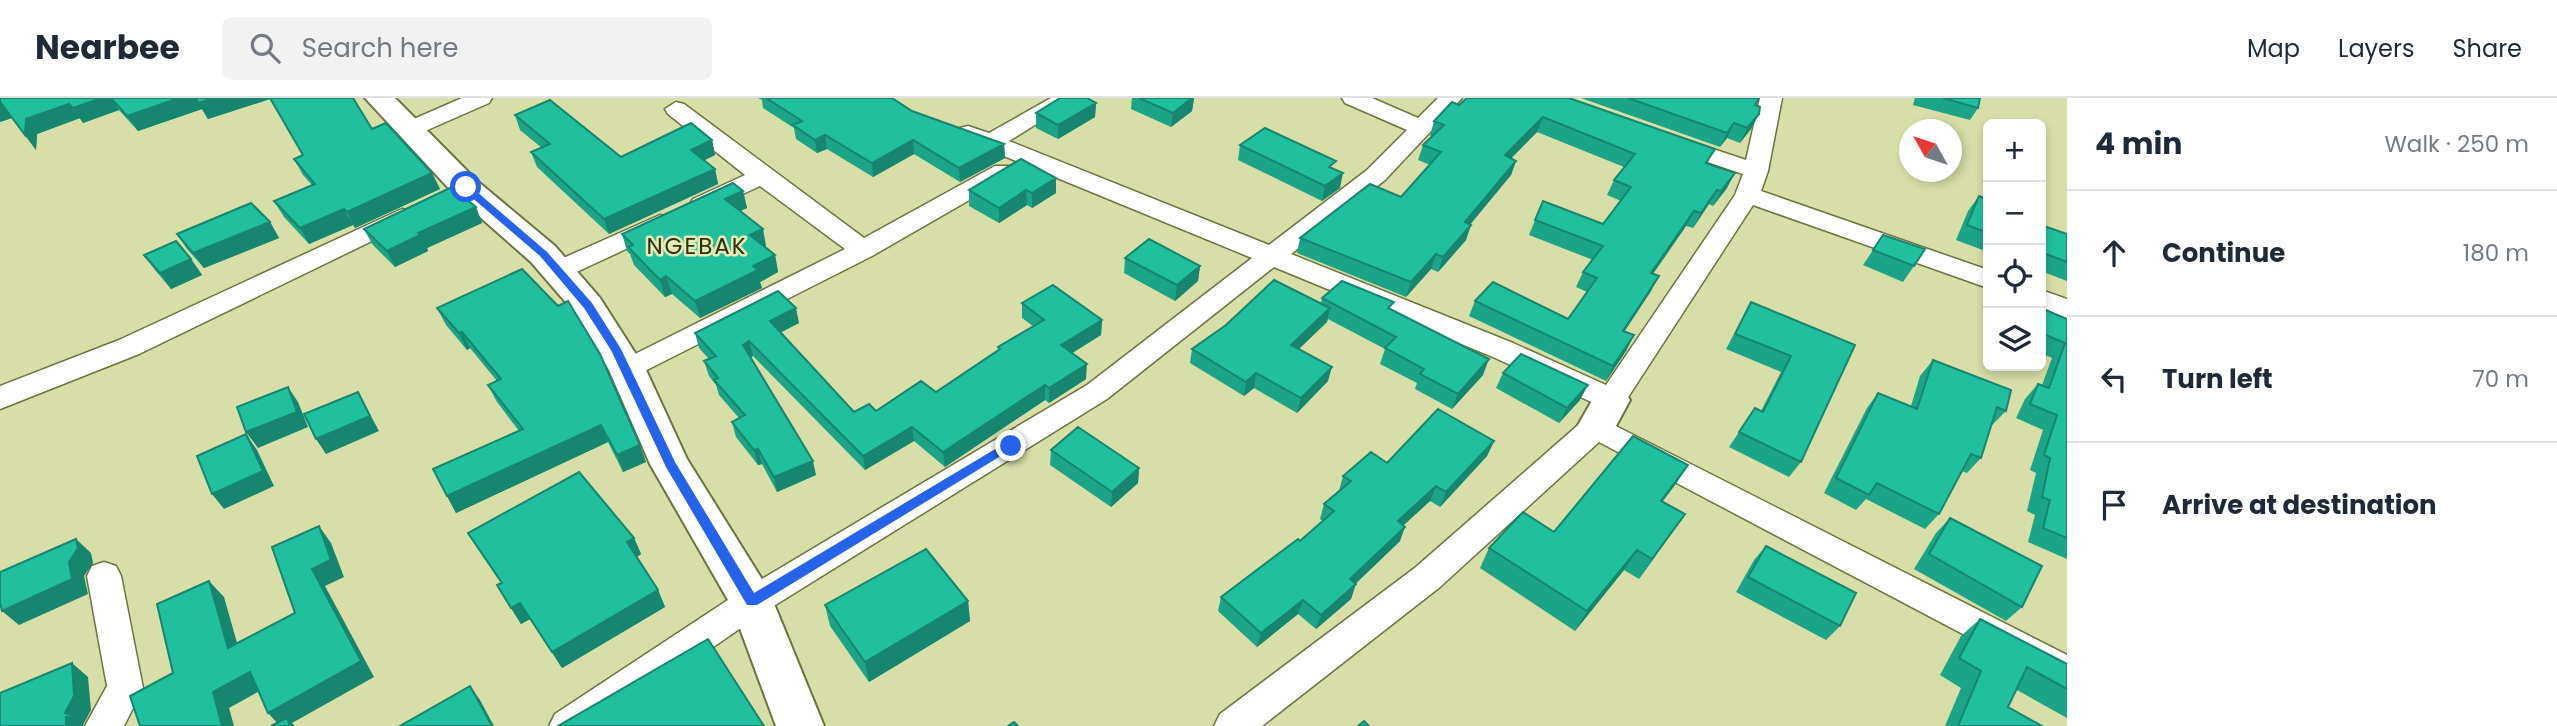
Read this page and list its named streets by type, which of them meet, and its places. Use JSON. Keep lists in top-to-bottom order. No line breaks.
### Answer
{"districts":["NGEBAK"],"north":"top left","page":{"header":"Nearbee","search":"Search here","nav":["Map","Layers","Share"],"heading":["4 min","Walk · 250 m"],"map_buttons":["+","−"],"list":[["Continue","180 m"],["Turn left","70 m"],"Arrive at destination"]}}
